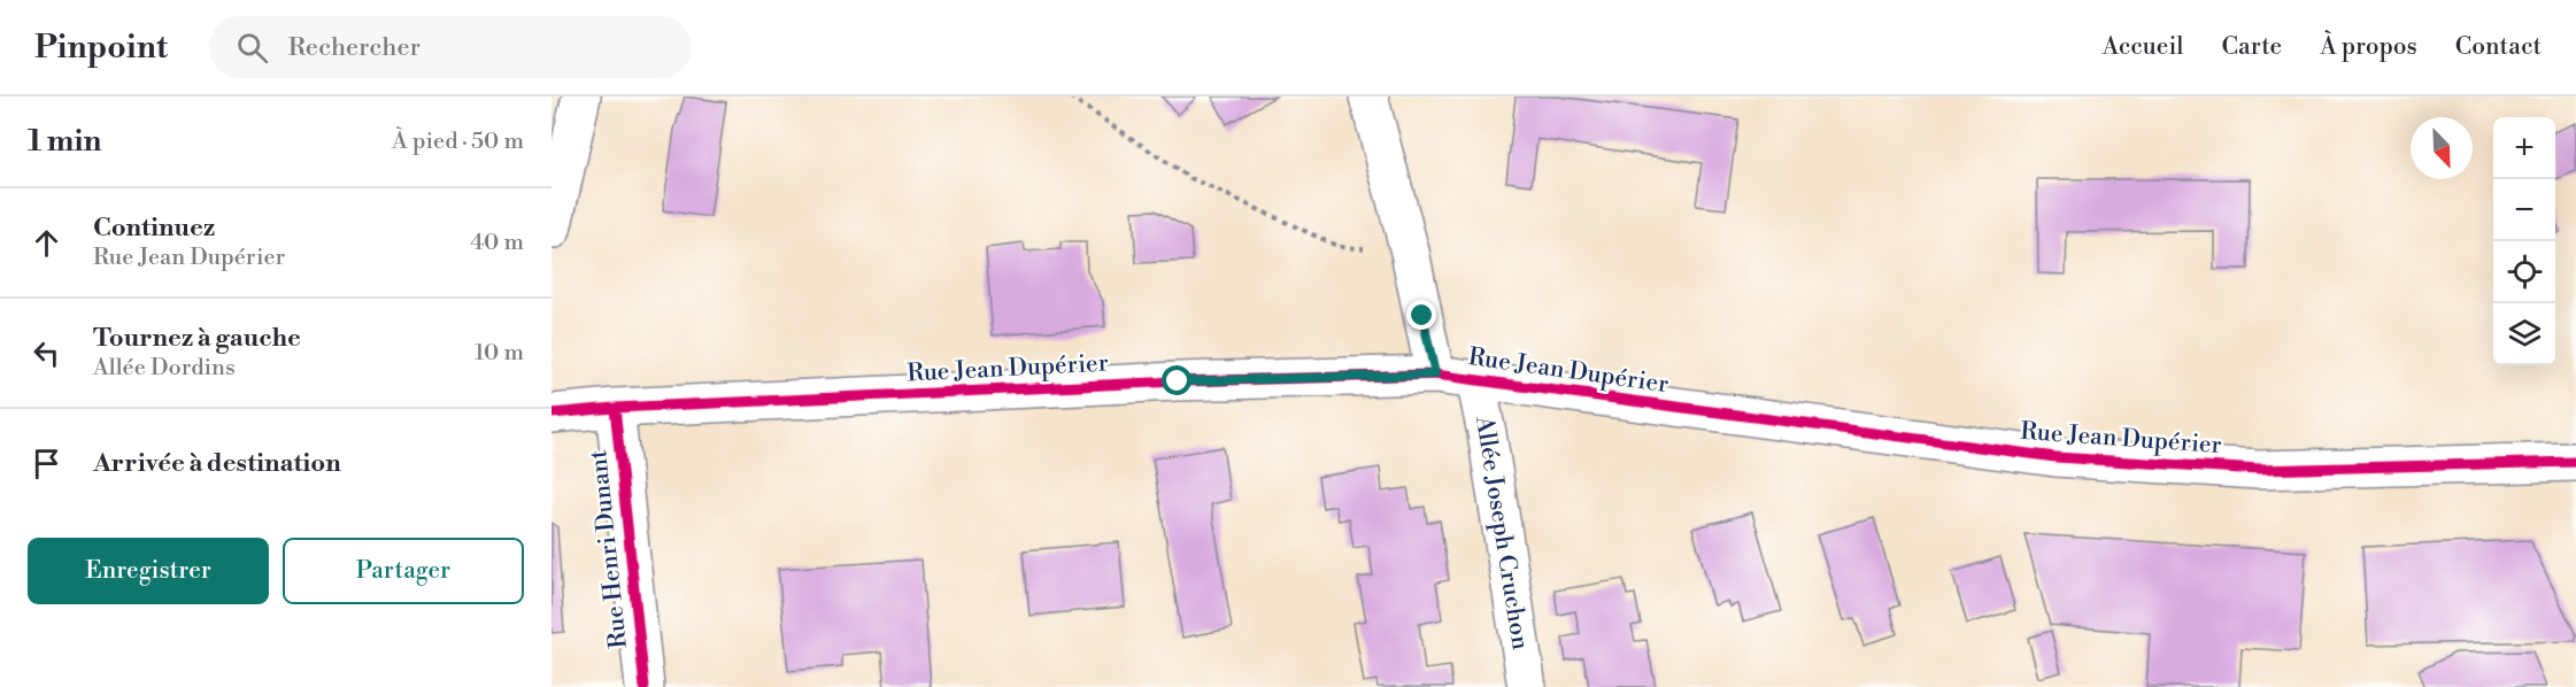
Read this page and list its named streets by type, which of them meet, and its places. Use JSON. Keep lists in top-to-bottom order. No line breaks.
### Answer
{"streets":{"street":["Rue Jean Dupérier","Allée Joseph Cruchon","Rue Henri Dunant"]},"crossings":[["Rue Jean Dupérier","Allée Joseph Cruchon"],["Rue Jean Dupérier","Rue Henri Dunant"]],"north":"bottom right","page":{"header":"Pinpoint","search":"Rechercher","nav":["Accueil","Carte","À propos","Contact"],"heading":["1 min","À pied · 50 m"],"map_buttons":["+","−"],"list":[["Continuez","Rue Jean Dupérier","40 m"],["Tournez à gauche","Allée Dordins","10 m"],"Arrivée à destination"],"buttons":["Enregistrer","Partager"]}}
